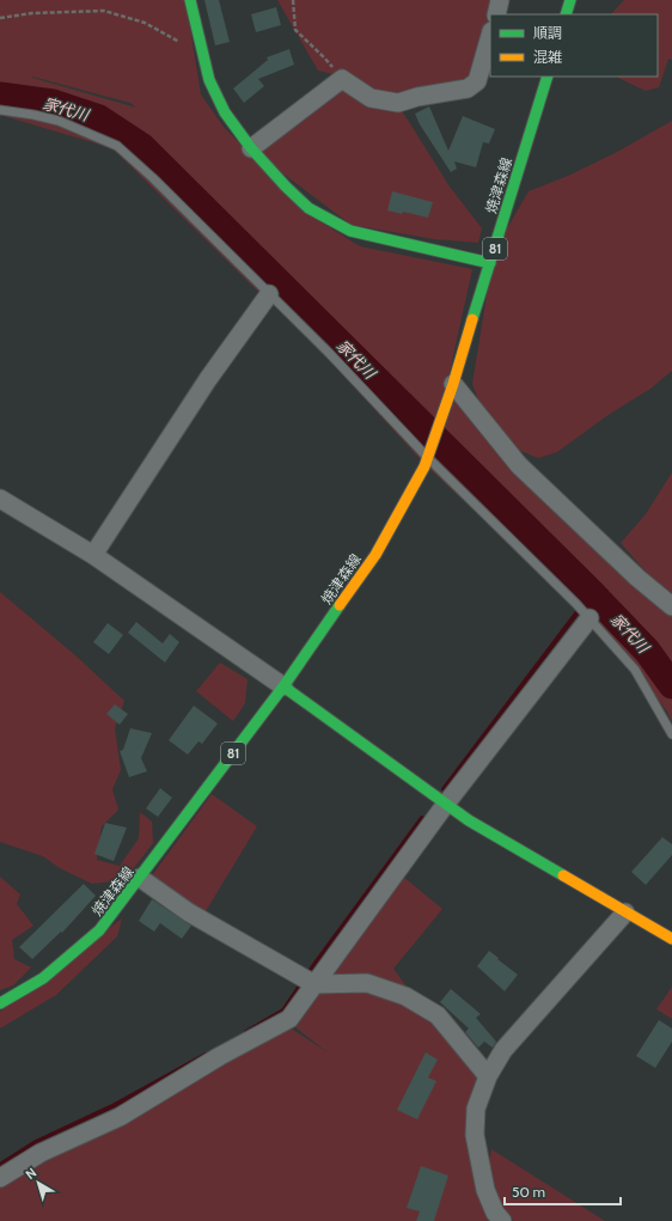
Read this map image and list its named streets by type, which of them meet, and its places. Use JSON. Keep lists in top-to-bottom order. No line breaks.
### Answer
{"streets":{"main road":["焼津森線","81"]},"water":["家代川"],"legend":["順調","混雑"],"scale_bar":"50 m","north":"top left"}
